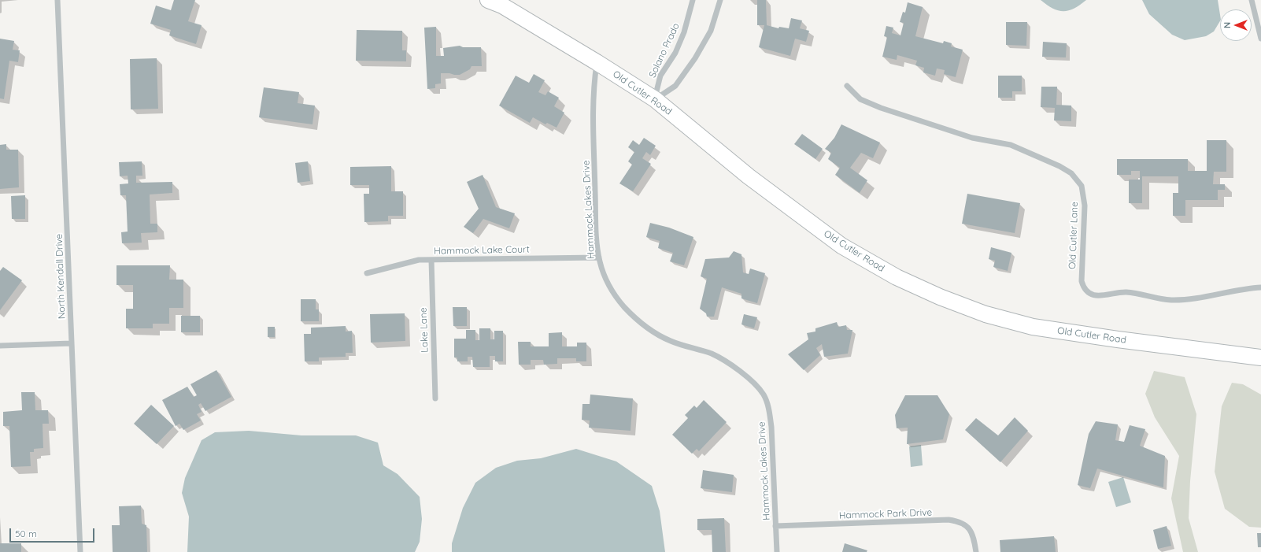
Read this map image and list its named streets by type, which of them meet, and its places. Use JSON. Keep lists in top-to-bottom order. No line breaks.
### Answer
{"streets":{"main road":["Old Cutler Road"],"street":["Solano Prado","Hammock Lakes Drive","Old Cutler Lane","Hammock Lake Court","North Kendall Drive","Lake Lane","Hammock Park Drive"]},"crossings":[["Solano Prado","Old Cutler Road"],["Old Cutler Road","Hammock Lakes Drive"],["Hammock Lakes Drive","Hammock Lake Court"],["Hammock Lakes Drive","Hammock Park Drive"],["Hammock Lake Court","Lake Lane"]],"scale_bar":"50 m","north":"left"}
